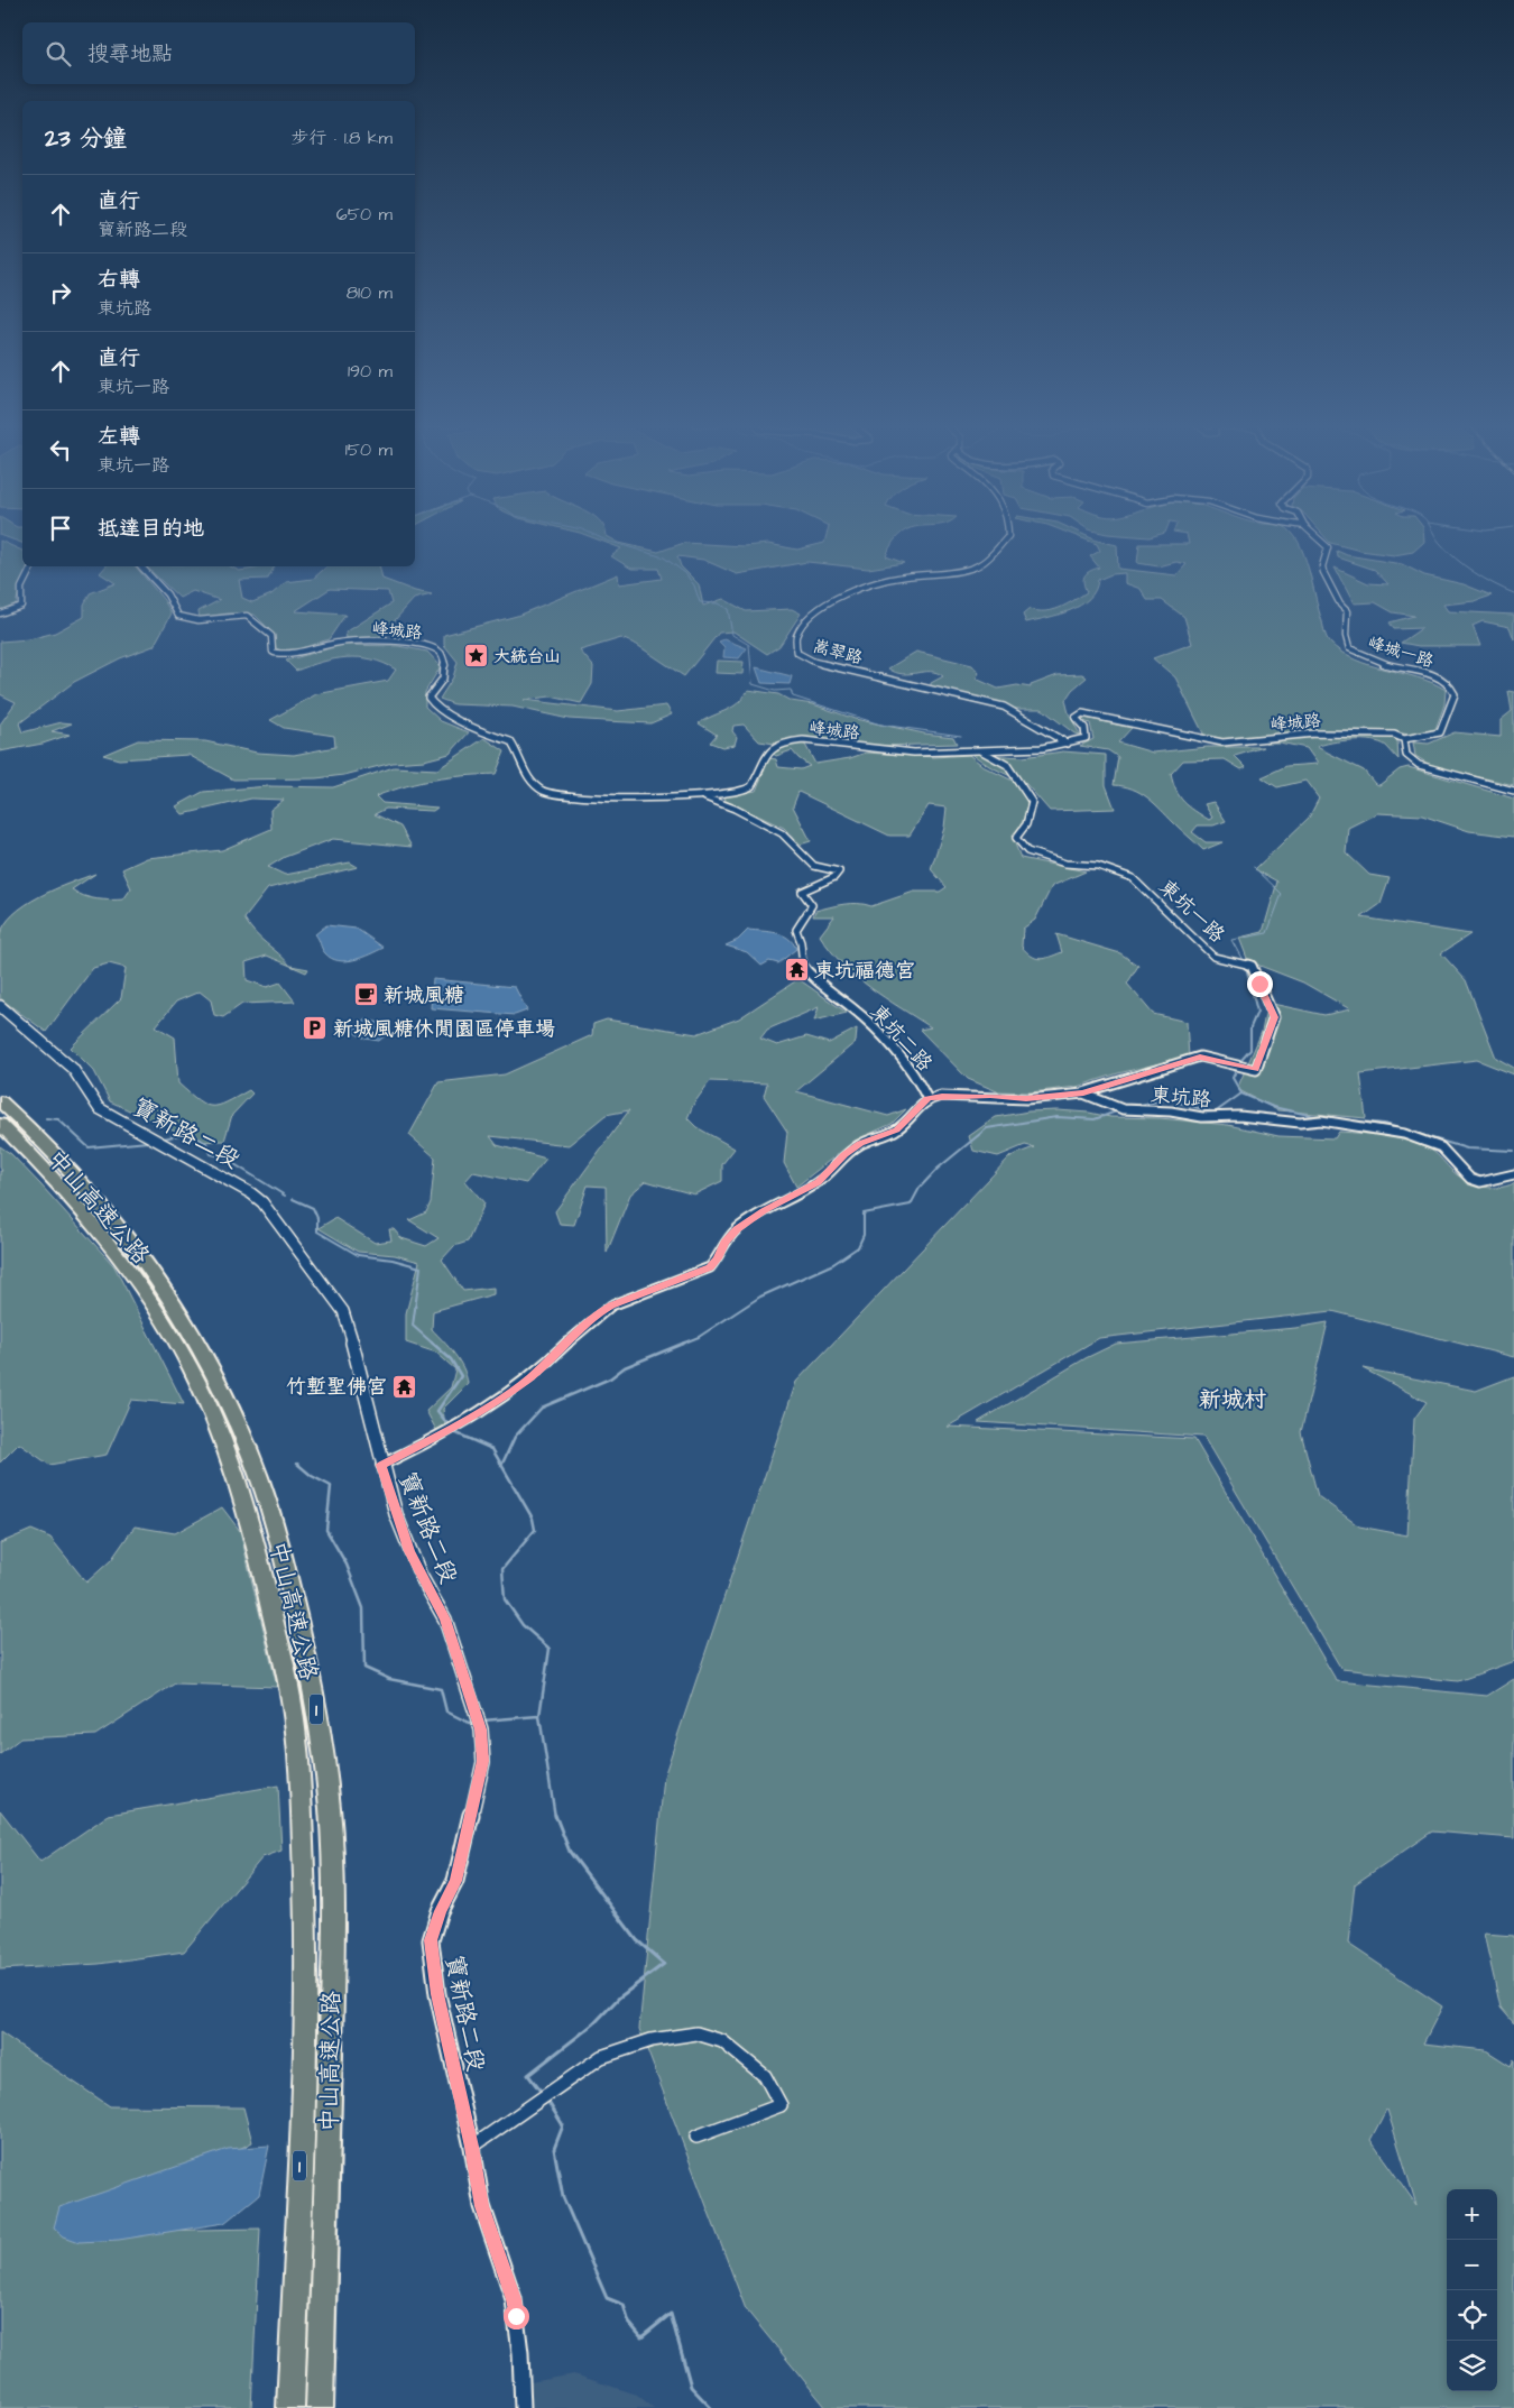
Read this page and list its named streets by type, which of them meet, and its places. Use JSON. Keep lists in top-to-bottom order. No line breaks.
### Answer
{"streets":{"highway":["中山高速公路","1"],"street":["峰城路","嵩翠路","峰城一路","東坑一路","東坑二路","東坑路","寶新路二段"]},"crossings":[["峰城路","嵩翠路"],["峰城路","峰城一路"],["峰城路","東坑一路"],["峰城路","東坑二路"],["東坑一路","東坑路"]],"districts":["新城村"],"places":{"place":["大統台山"],"temple":["東坑福德宮","竹塹聖佛宮"],"cafe":["新城風糖"],"parking":["新城風糖休閒園區停車場"]},"page":{"search":"搜尋地點","heading":["23 分鐘","步行 · 1.8 km"],"list":[["直行","寶新路二段","650 m"],["右轉","東坑路","810 m"],["直行","東坑一路","190 m"],["左轉","東坑一路","150 m"],"抵達目的地"],"map_buttons":["+","−"]}}
